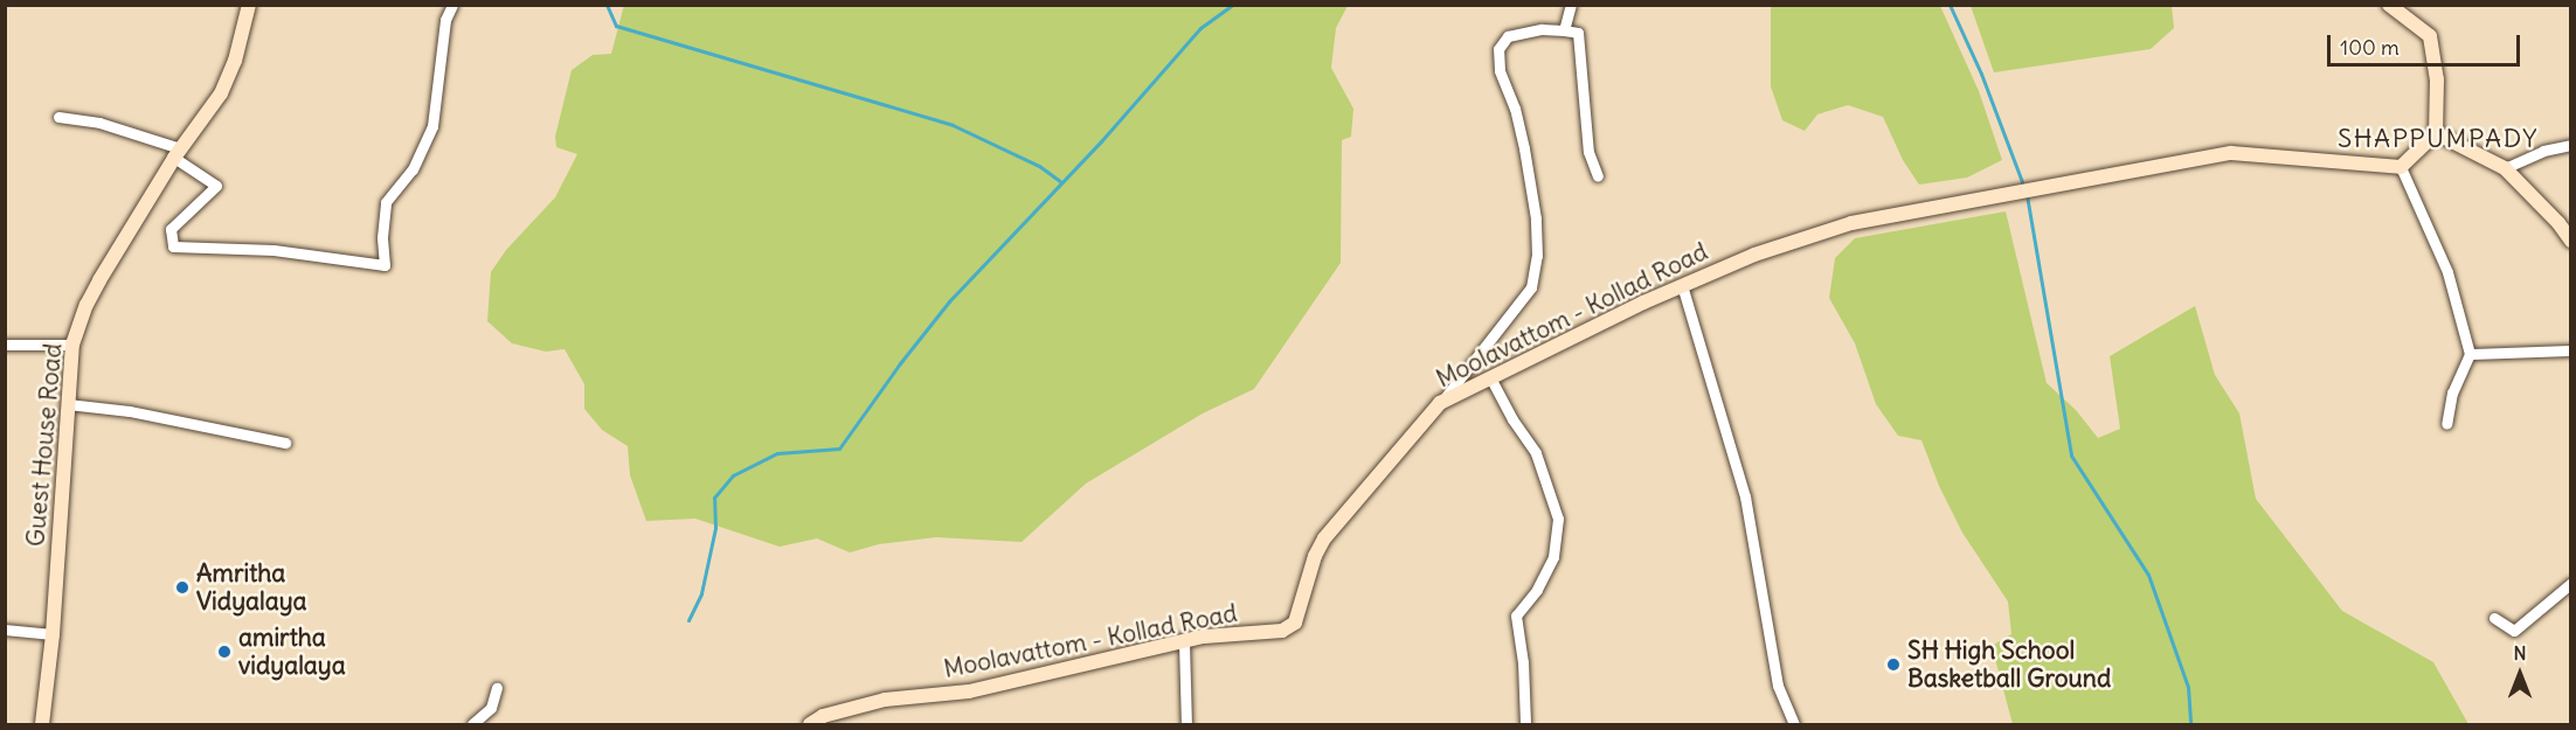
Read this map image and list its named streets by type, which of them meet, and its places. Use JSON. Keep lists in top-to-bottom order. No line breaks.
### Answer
{"streets":{"main road":["Moolavattom - Kollad Road","Guest House Road"]},"districts":["SHAPPUMPADY"],"places":["Amritha Vidyalaya","amirtha vidyalaya","SH High School Basketball Ground"],"scale_bar":"100 m","north":"top"}
